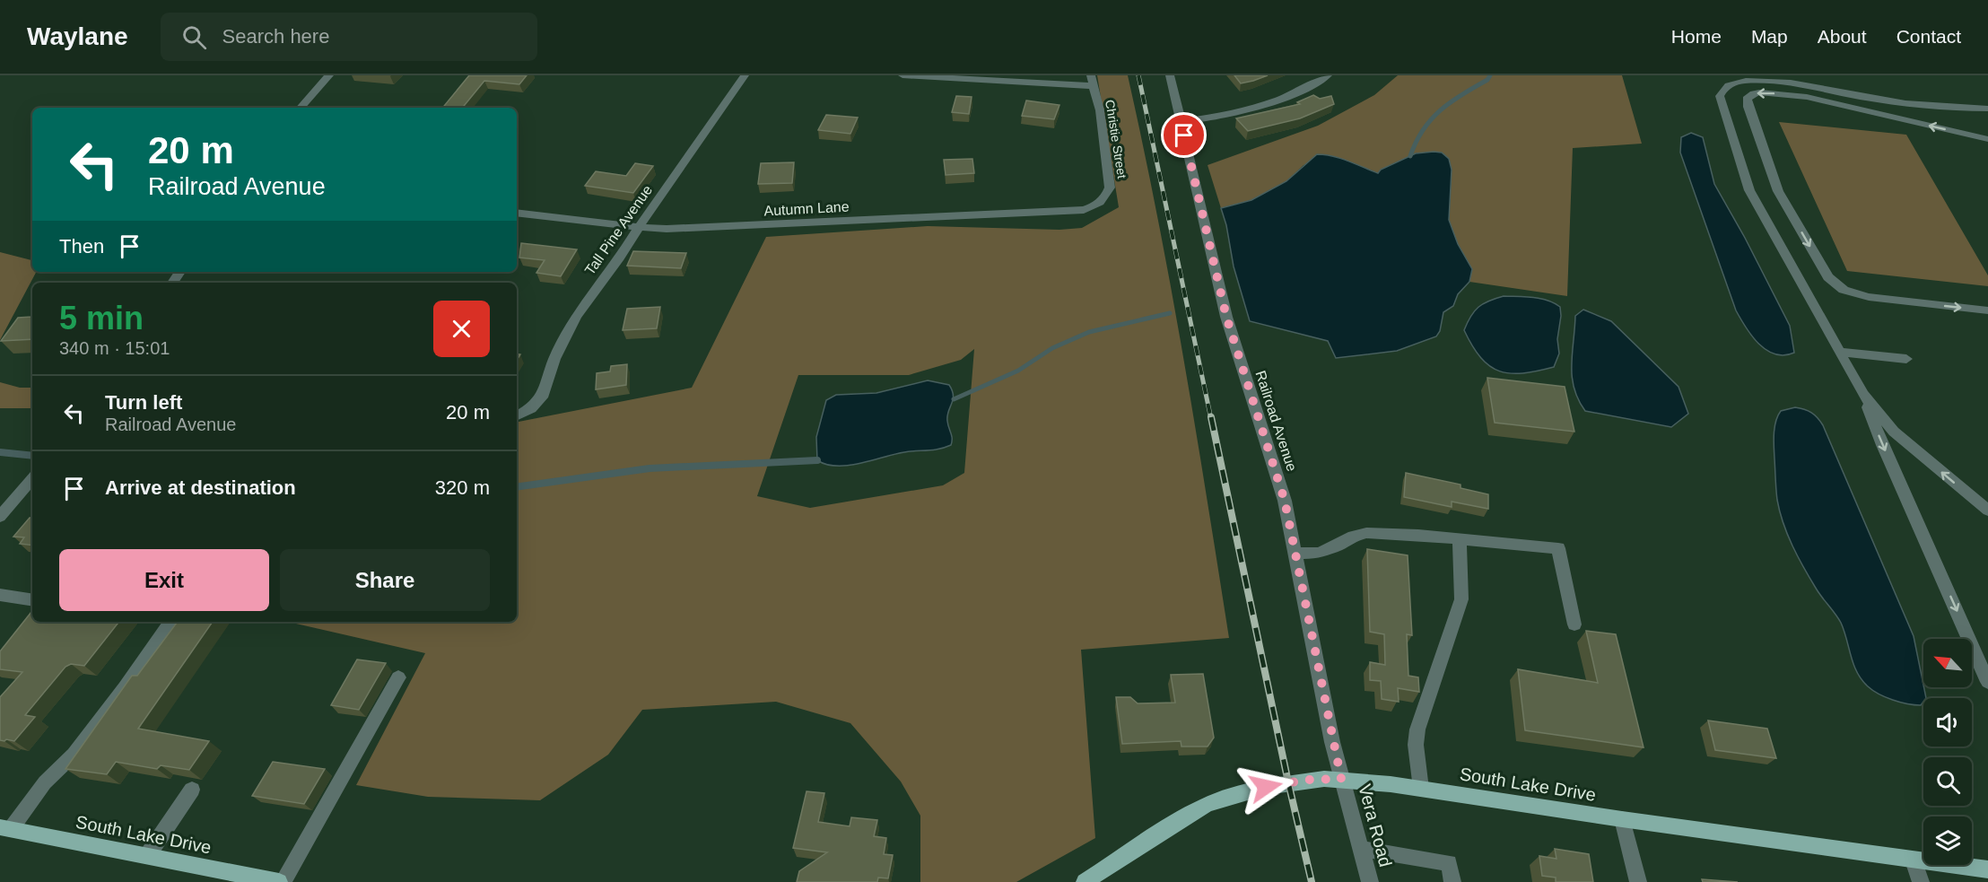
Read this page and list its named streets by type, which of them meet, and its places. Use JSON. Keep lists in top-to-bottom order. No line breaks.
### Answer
{"streets":{"main road":["South Lake Drive"],"street":["Christie Street","Autumn Lane","Tall Pine Avenue","Railroad Avenue","Vera Road"]},"crossings":[["Christie Street","Autumn Lane"],["Autumn Lane","Tall Pine Avenue"],["Railroad Avenue","South Lake Drive"],["Railroad Avenue","Vera Road"],["South Lake Drive","Vera Road"]],"north":"top left","page":{"header":"Waylane","search":"Search here","nav":["Home","Map","About","Contact"],"turn":["20 m","Railroad Avenue"],"then":"Then","heading":["5 min","340 m · 15:01"],"list":[{"name":"Turn left","note":"Railroad Avenue","value":"20 m"},{"name":"Arrive at destination","value":"320 m"}],"buttons":["Exit","Share"]}}
